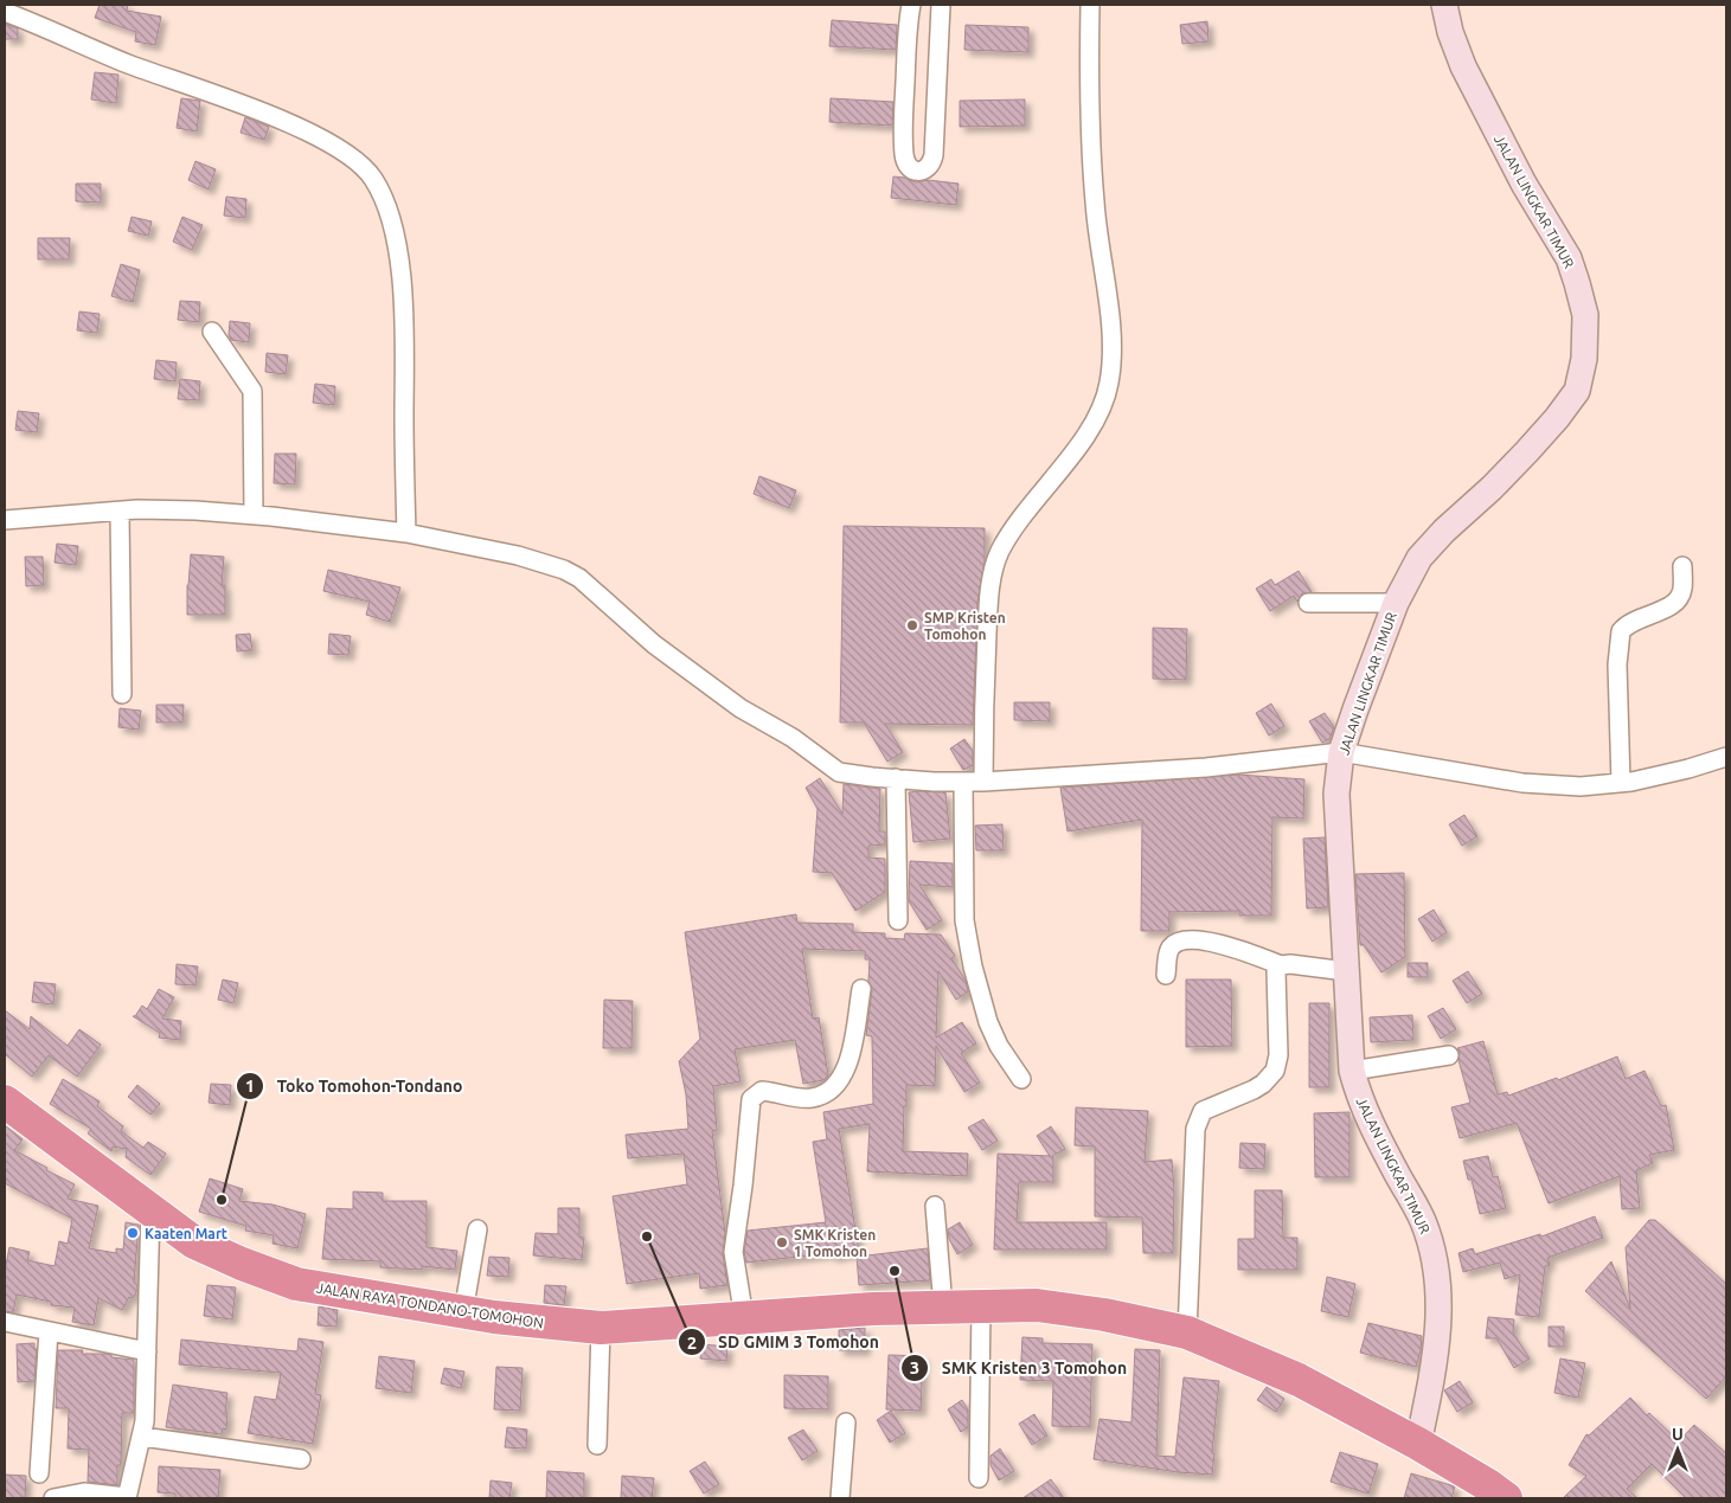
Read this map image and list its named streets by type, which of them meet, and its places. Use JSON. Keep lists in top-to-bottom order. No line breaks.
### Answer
{"streets":{"highway":["JALAN RAYA TONDANO-TOMOHON"],"main road":["JALAN LINGKAR TIMUR"]},"crossings":[["JALAN LINGKAR TIMUR","JALAN RAYA TONDANO-TOMOHON"]],"places":["SMP Kristen Tomohon","Toko Tomohon-Tondano","Kaaten Mart","SD GMIM 3 Tomohon","SMK Kristen 1 Tomohon","SMK Kristen 3 Tomohon"],"north":"top"}
